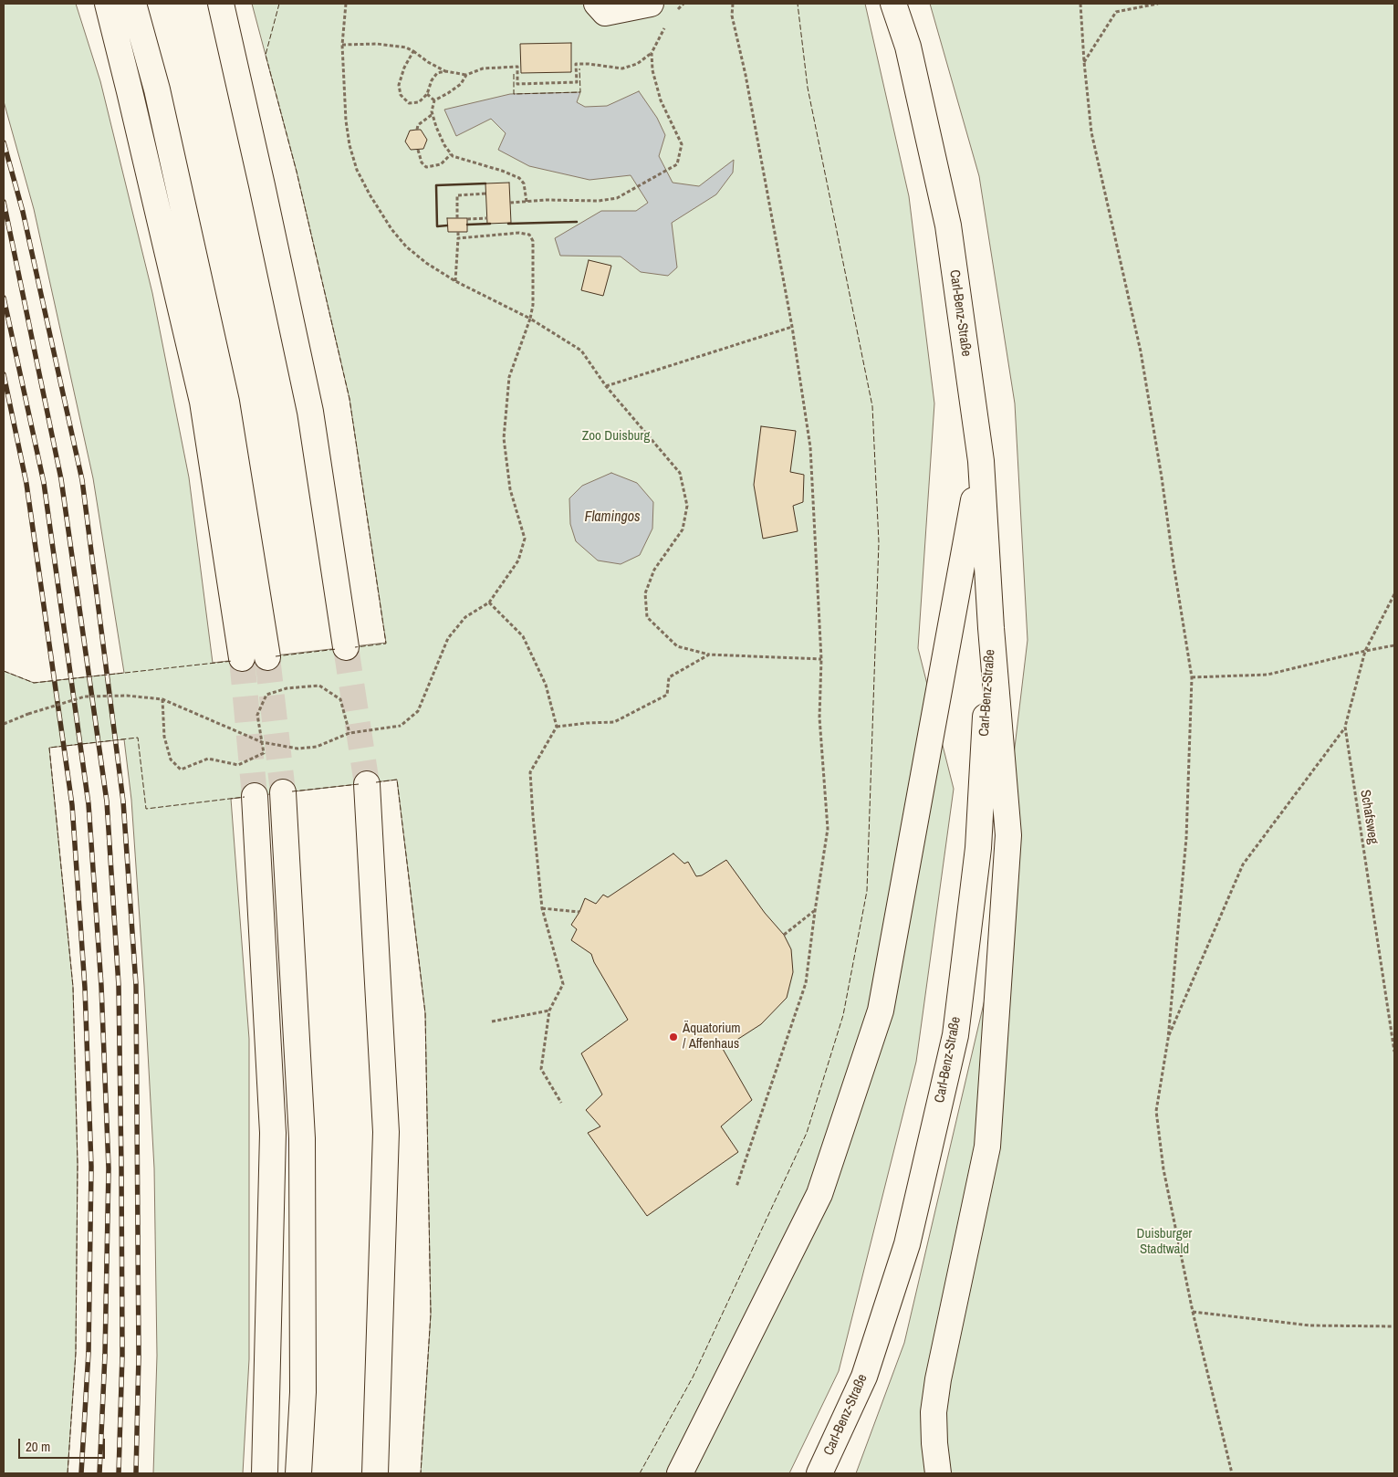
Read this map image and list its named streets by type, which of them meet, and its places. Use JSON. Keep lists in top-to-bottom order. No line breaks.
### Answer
{"streets":{"main road":["Carl-Benz-Straße"],"path":["Schafsweg"]},"water":["Flamingos"],"parks":["Zoo Duisburg","Duisburger Stadtwald"],"places":["Äquatorium / Affenhaus"],"scale_bar":"20 m"}
